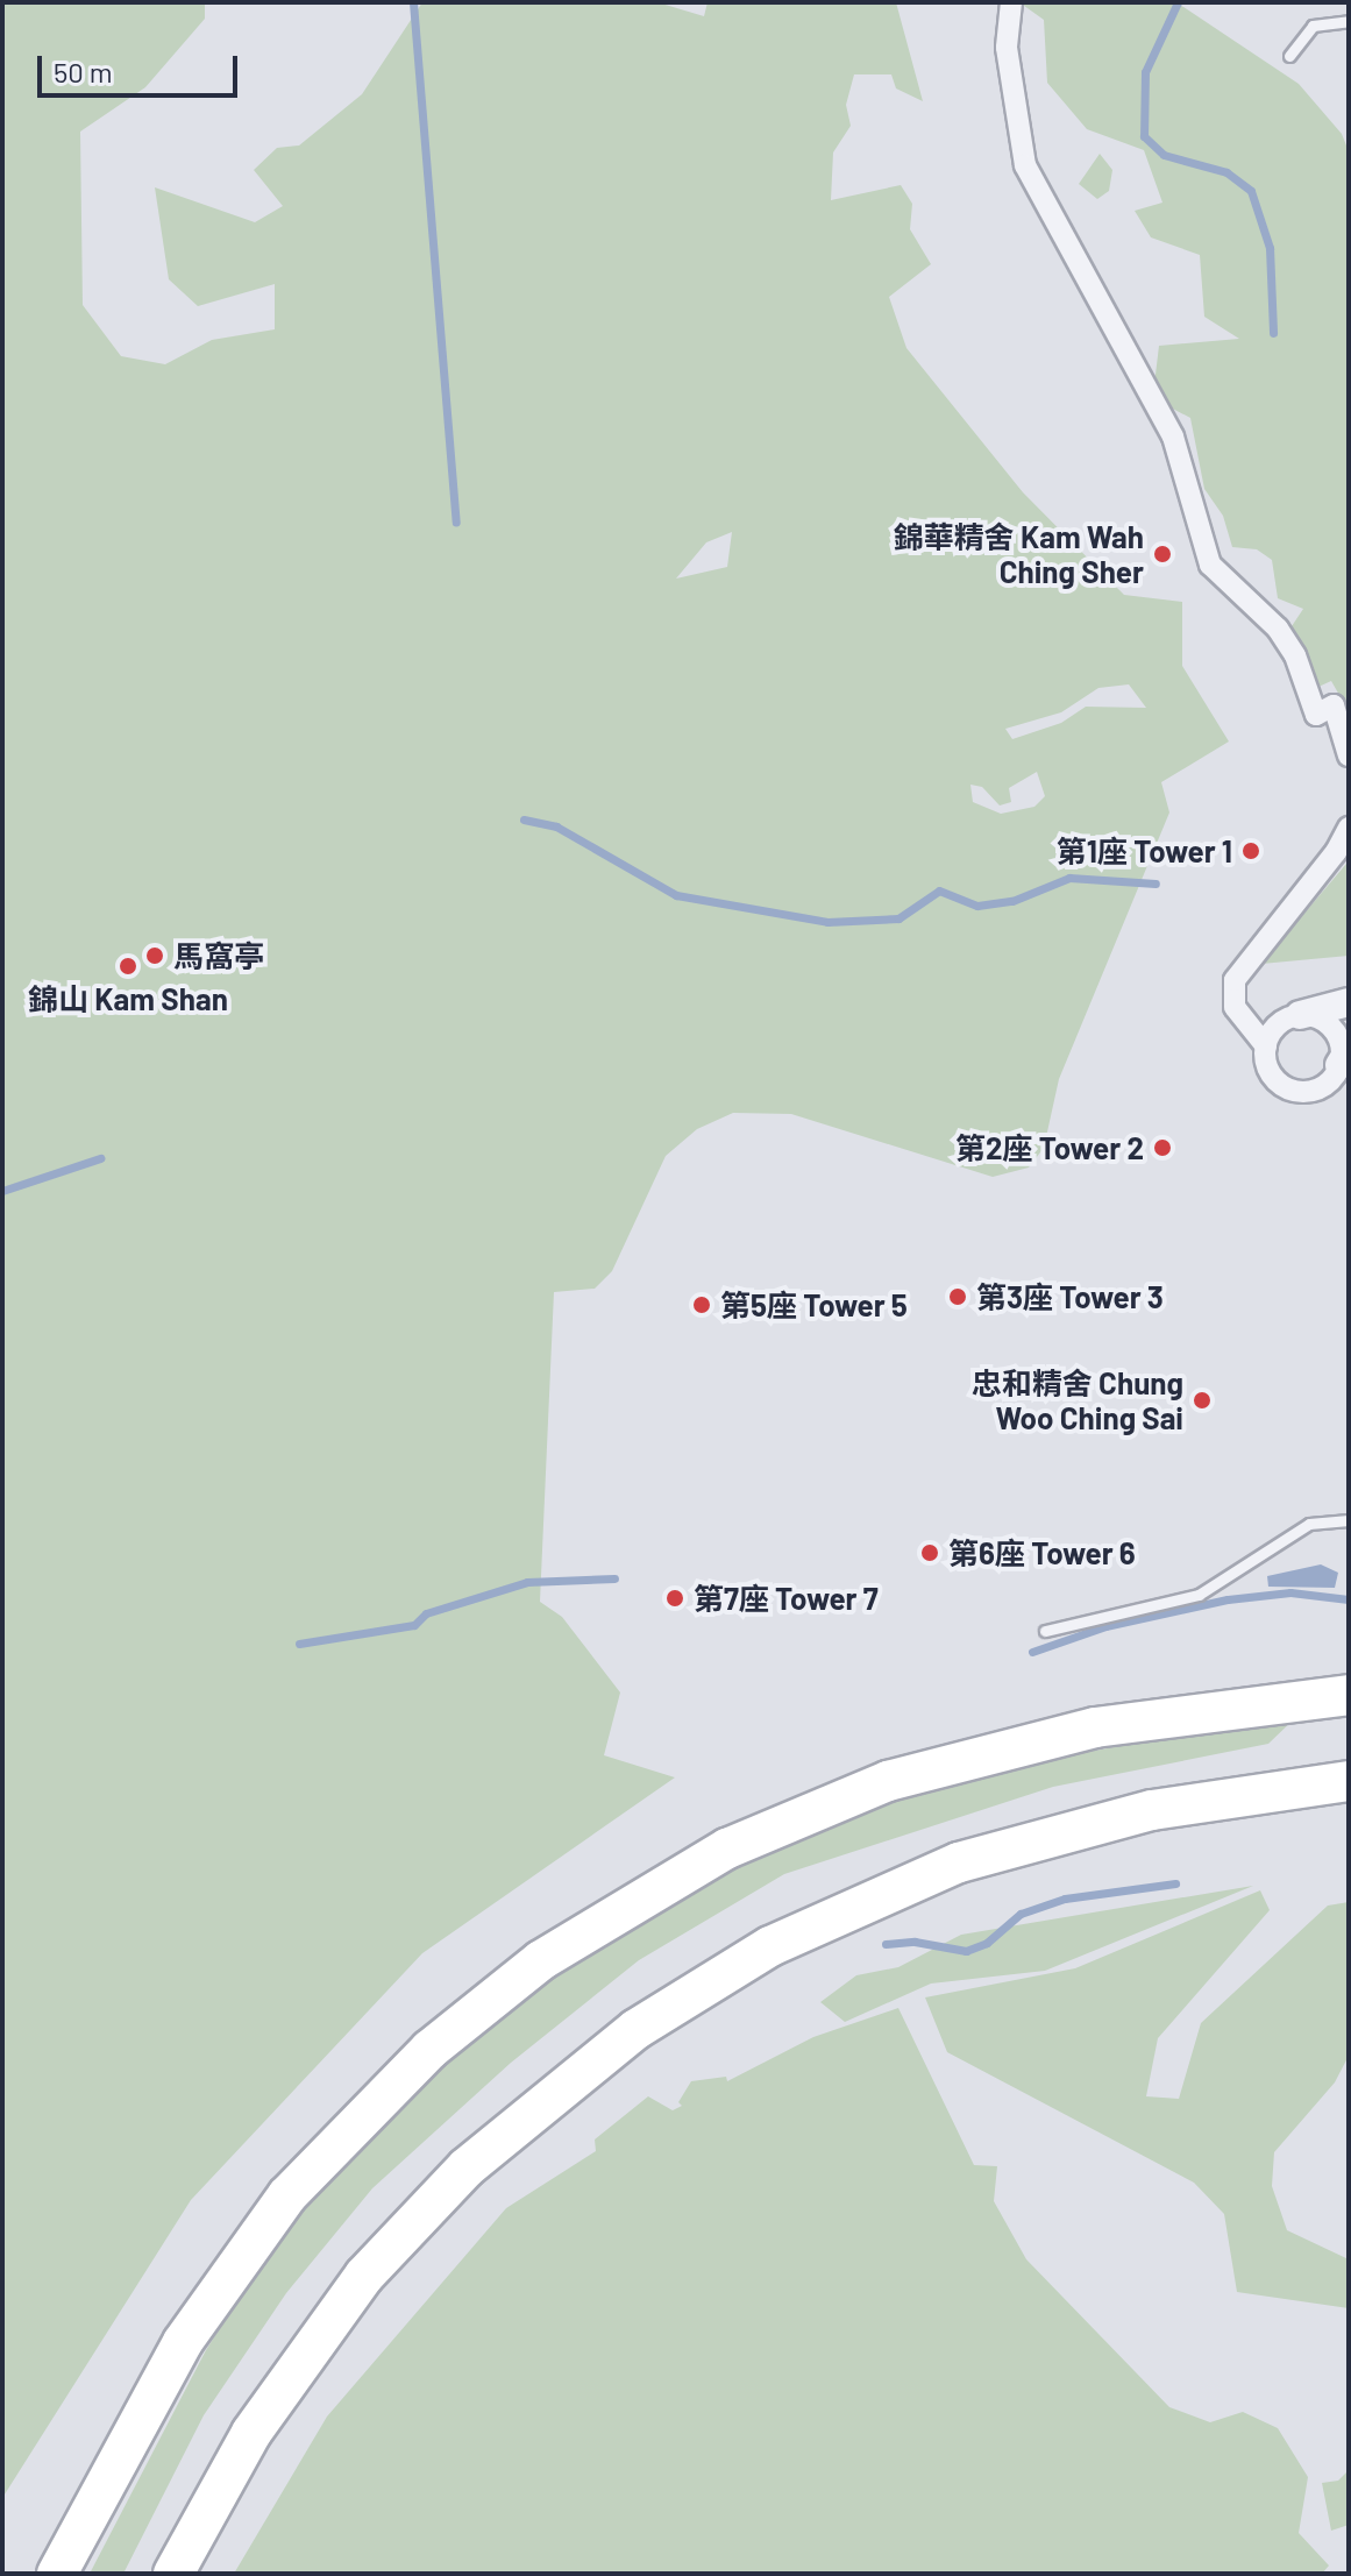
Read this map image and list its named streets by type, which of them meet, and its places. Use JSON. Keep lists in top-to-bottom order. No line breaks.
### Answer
{"places":["錦華精舍 Kam Wah Ching Sher","第1座 Tower 1","馬窩亭","錦山 Kam Shan","第2座 Tower 2","第3座 Tower 3","第5座 Tower 5","忠和精舍 Chung Woo Ching Sai","第6座 Tower 6","第7座 Tower 7"],"scale_bar":"50 m"}
